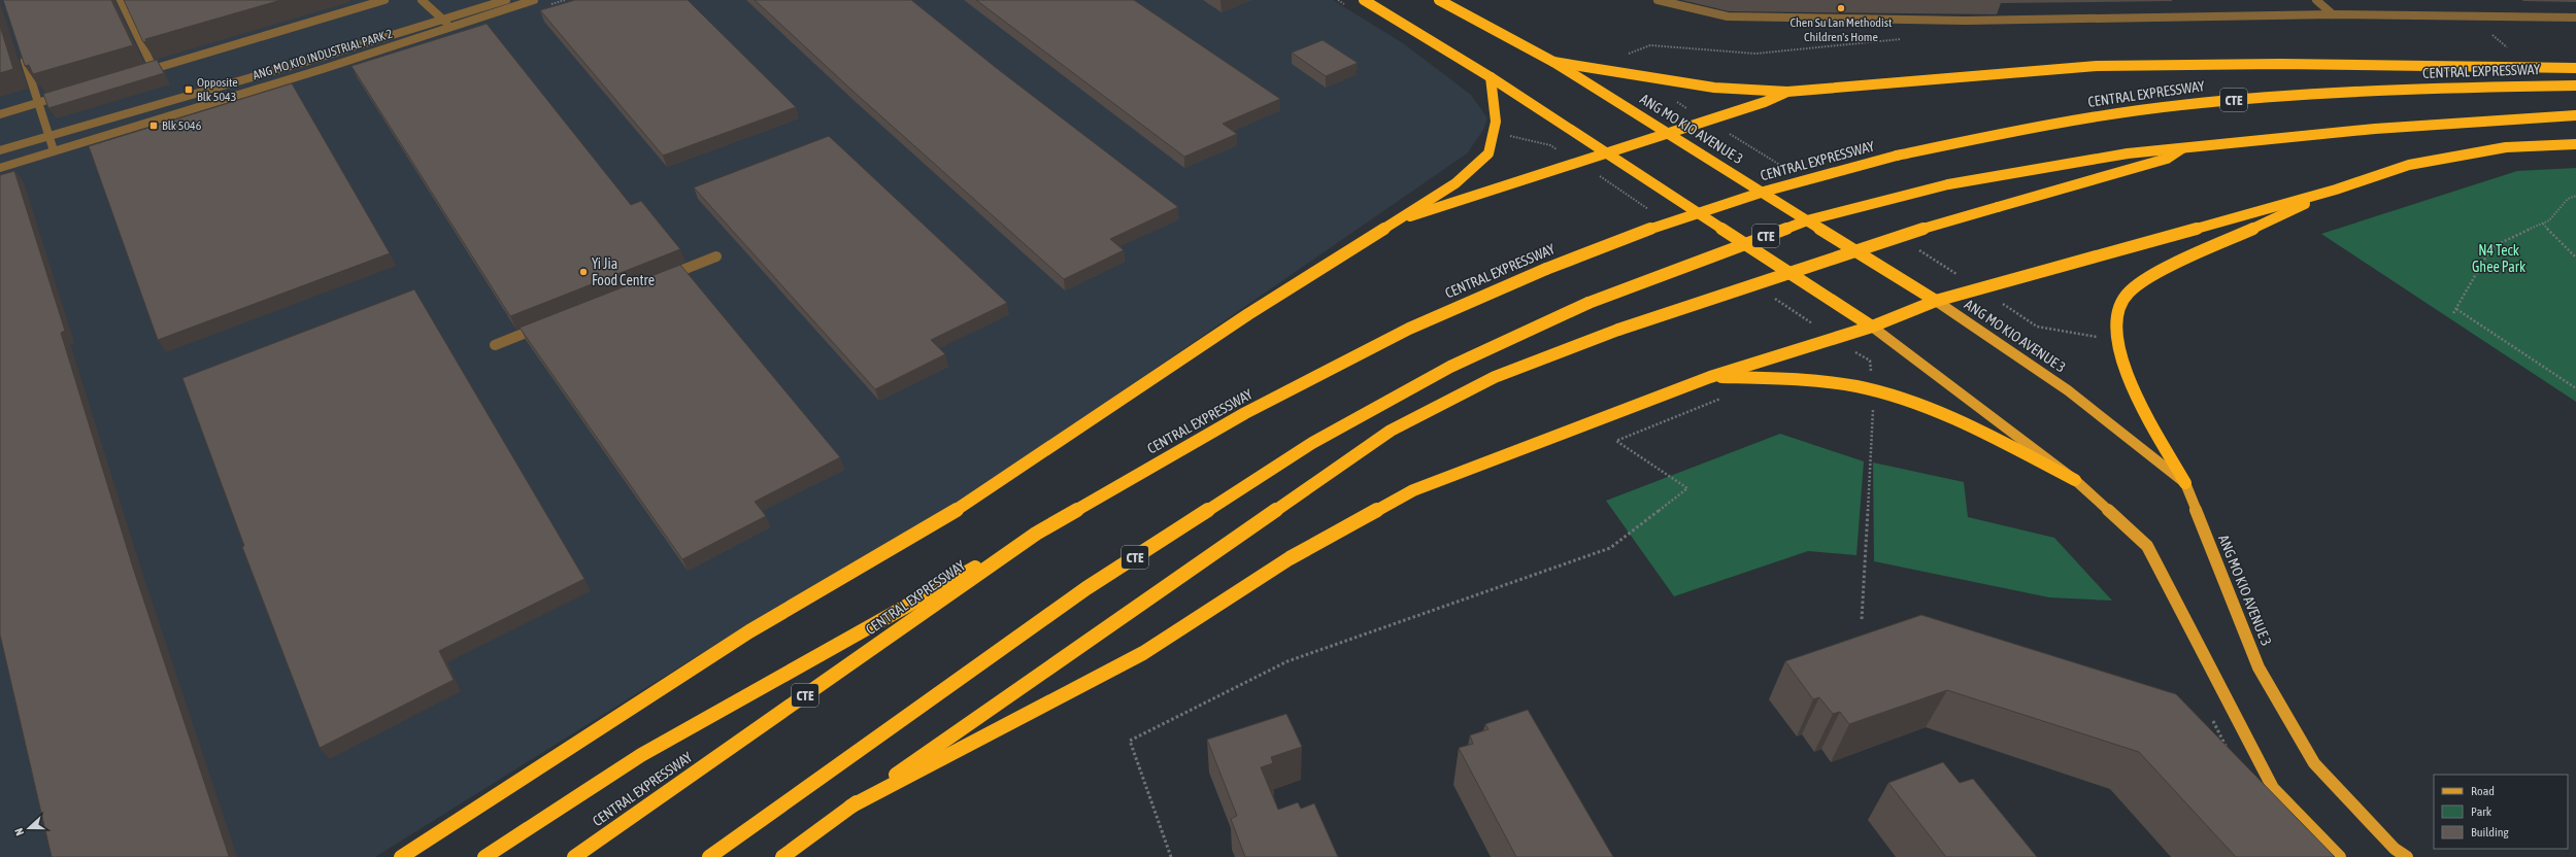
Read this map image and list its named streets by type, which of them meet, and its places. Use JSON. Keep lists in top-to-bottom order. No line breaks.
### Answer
{"streets":{"highway":["CENTRAL EXPRESSWAY","CTE","ANG MO KIO AVENUE 3"],"street":["ANG MO KIO INDUSTRIAL PARK 2"]},"parks":["N4 Teck Ghee Park"],"places":{"other":["Chen Su Lan Methodist Children's Home","Yi Jia Food Centre"],"transit":["Opposite Blk 5043","Blk 5046"]},"legend":["Road","Park","Building"],"north":"left"}
